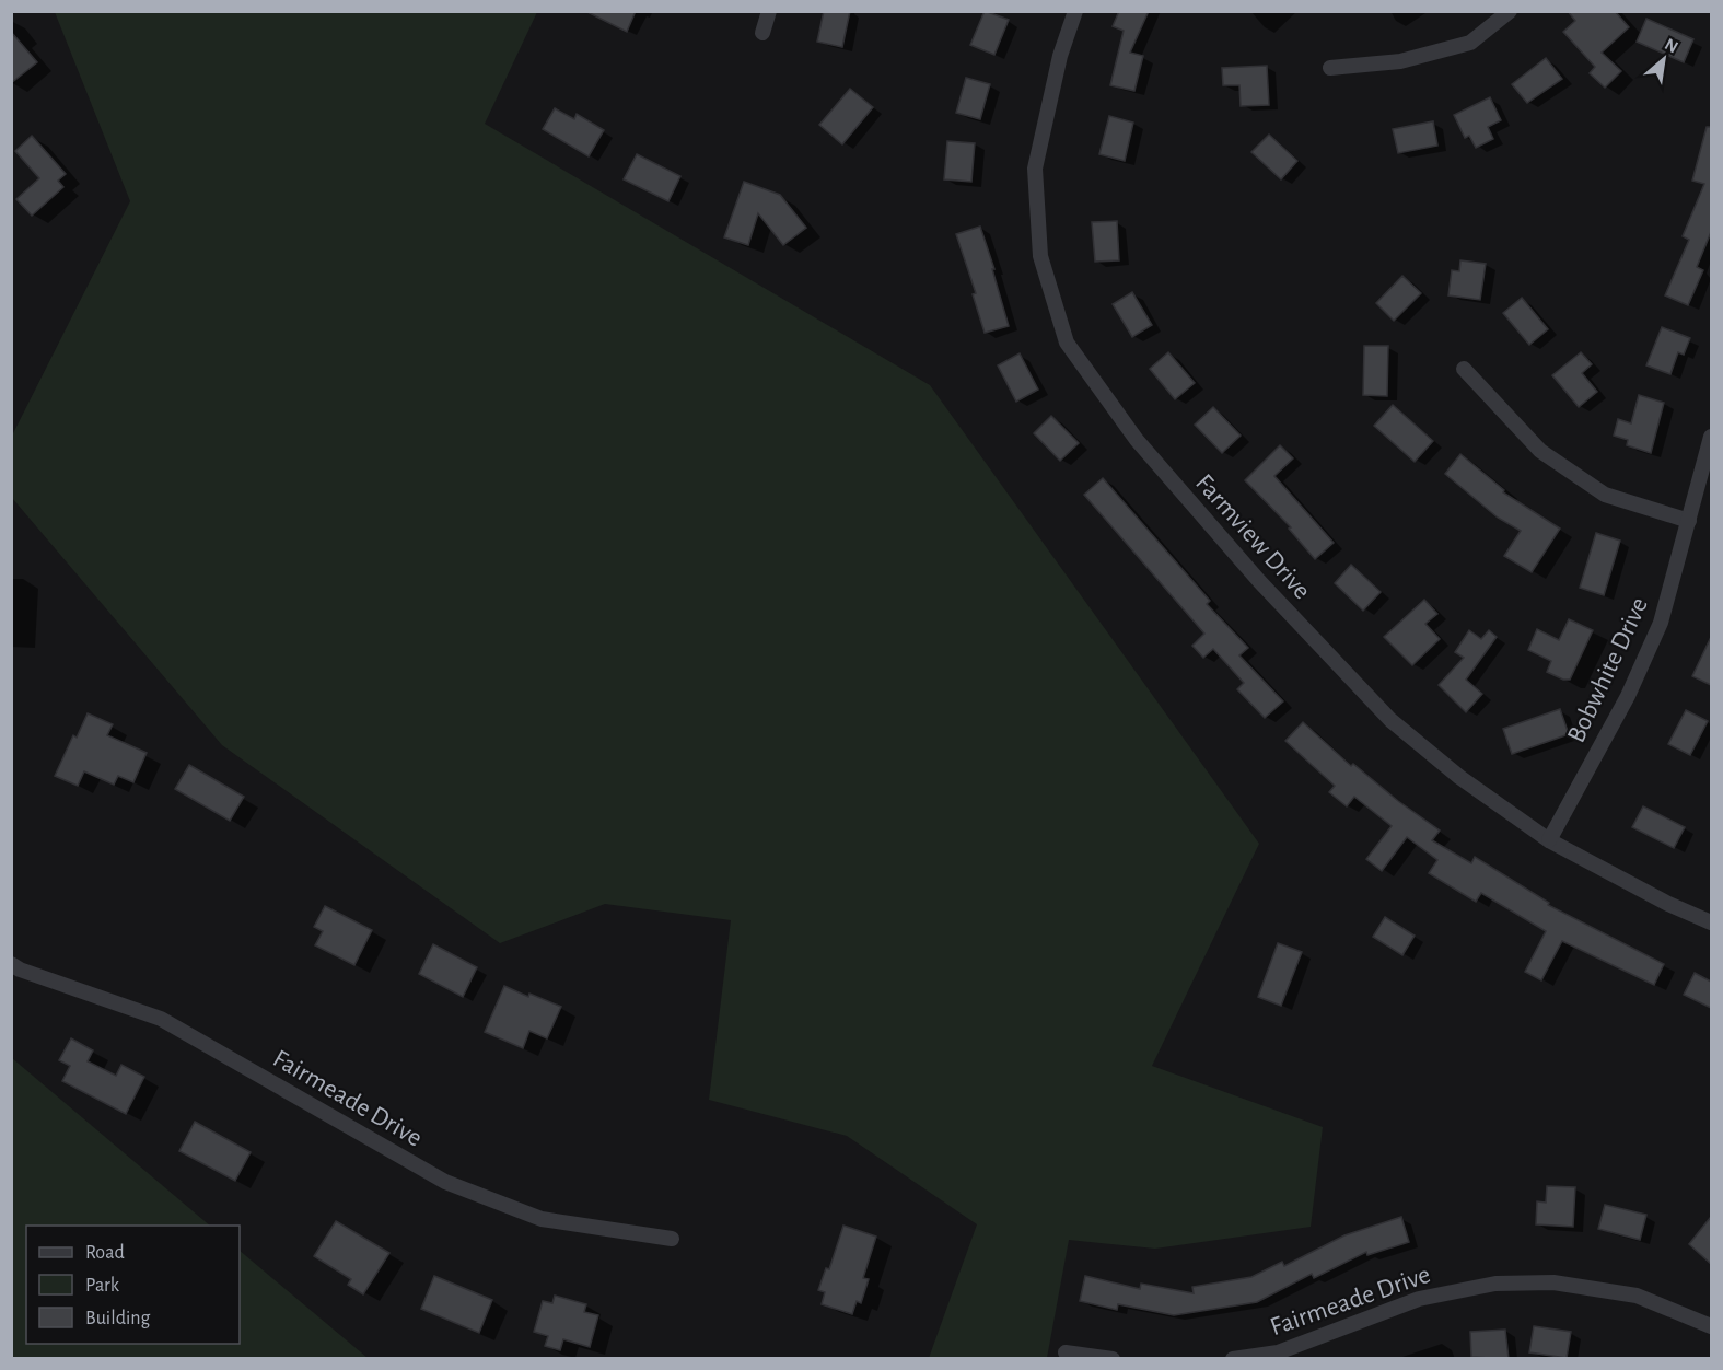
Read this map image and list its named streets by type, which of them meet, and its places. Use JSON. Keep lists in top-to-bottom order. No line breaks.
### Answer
{"streets":{"street":["Farmview Drive","Bobwhite Drive","Fairmeade Drive"]},"crossings":[["Farmview Drive","Bobwhite Drive"]],"legend":["Road","Park","Building"],"north":"top right"}
